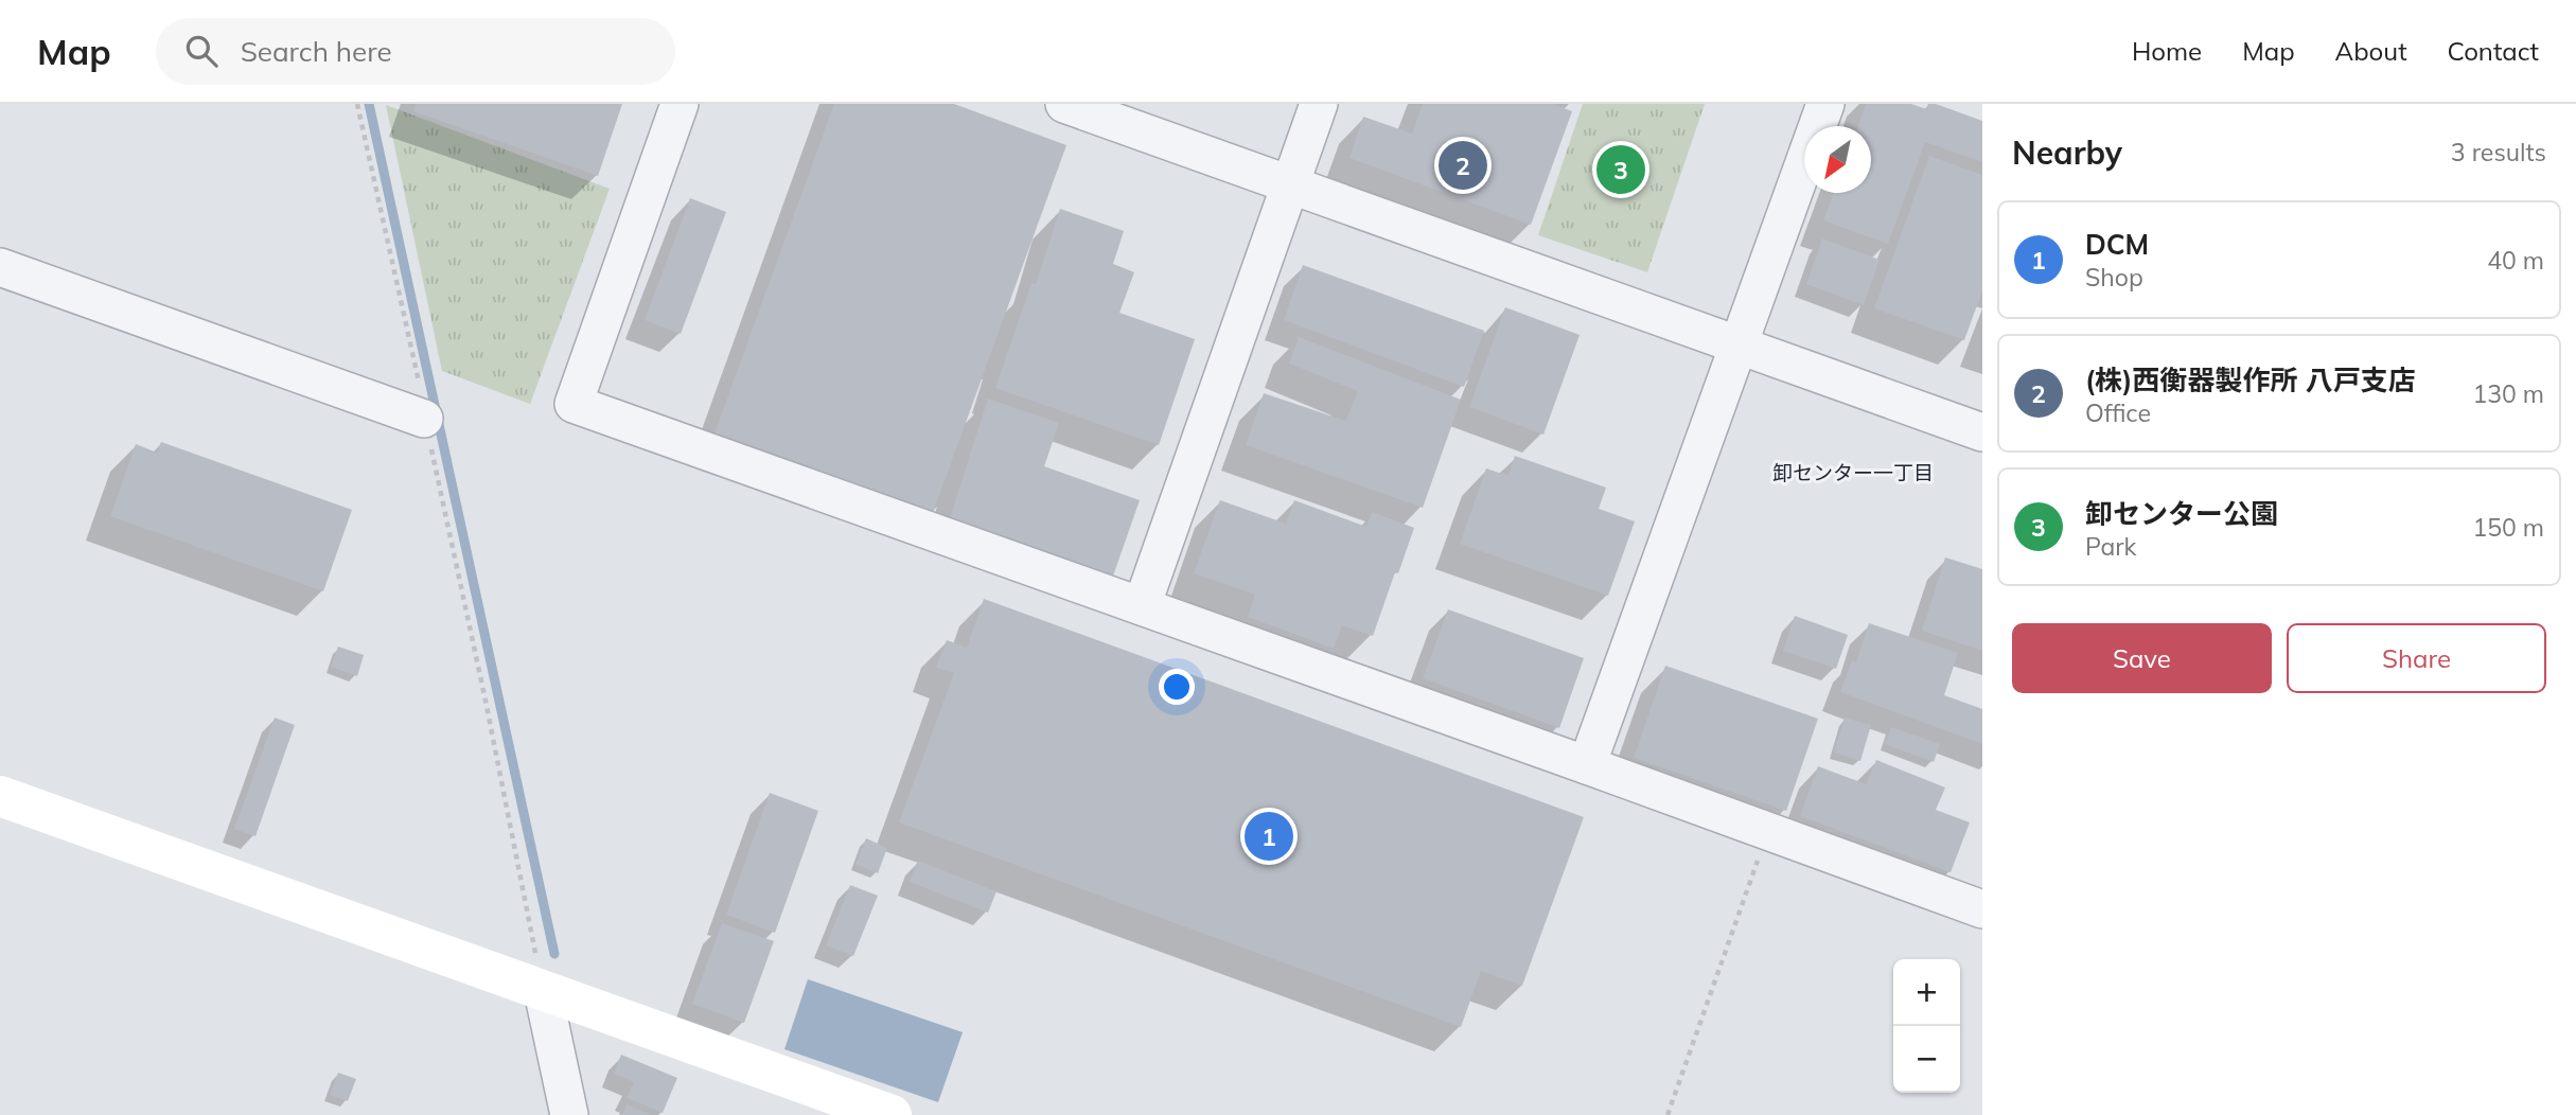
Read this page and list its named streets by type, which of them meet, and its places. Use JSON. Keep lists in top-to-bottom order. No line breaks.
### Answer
{"districts":["卸センター一丁目"],"north":"bottom left","page":{"header":"Map","search":"Search here","nav":["Home","Map","About","Contact"],"heading":["Nearby","3 results"],"pins":["2","3","1"],"list":[{"mark":"1","name":"DCM","note":"Shop","value":"40 m"},{"mark":"2","name":"(株)西衡器製作所 八戸支店","note":"Office","value":"130 m"},{"mark":"3","name":"卸センター公園","note":"Park","value":"150 m"}],"buttons":["Save","Share"],"map_buttons":["+","−"]}}
